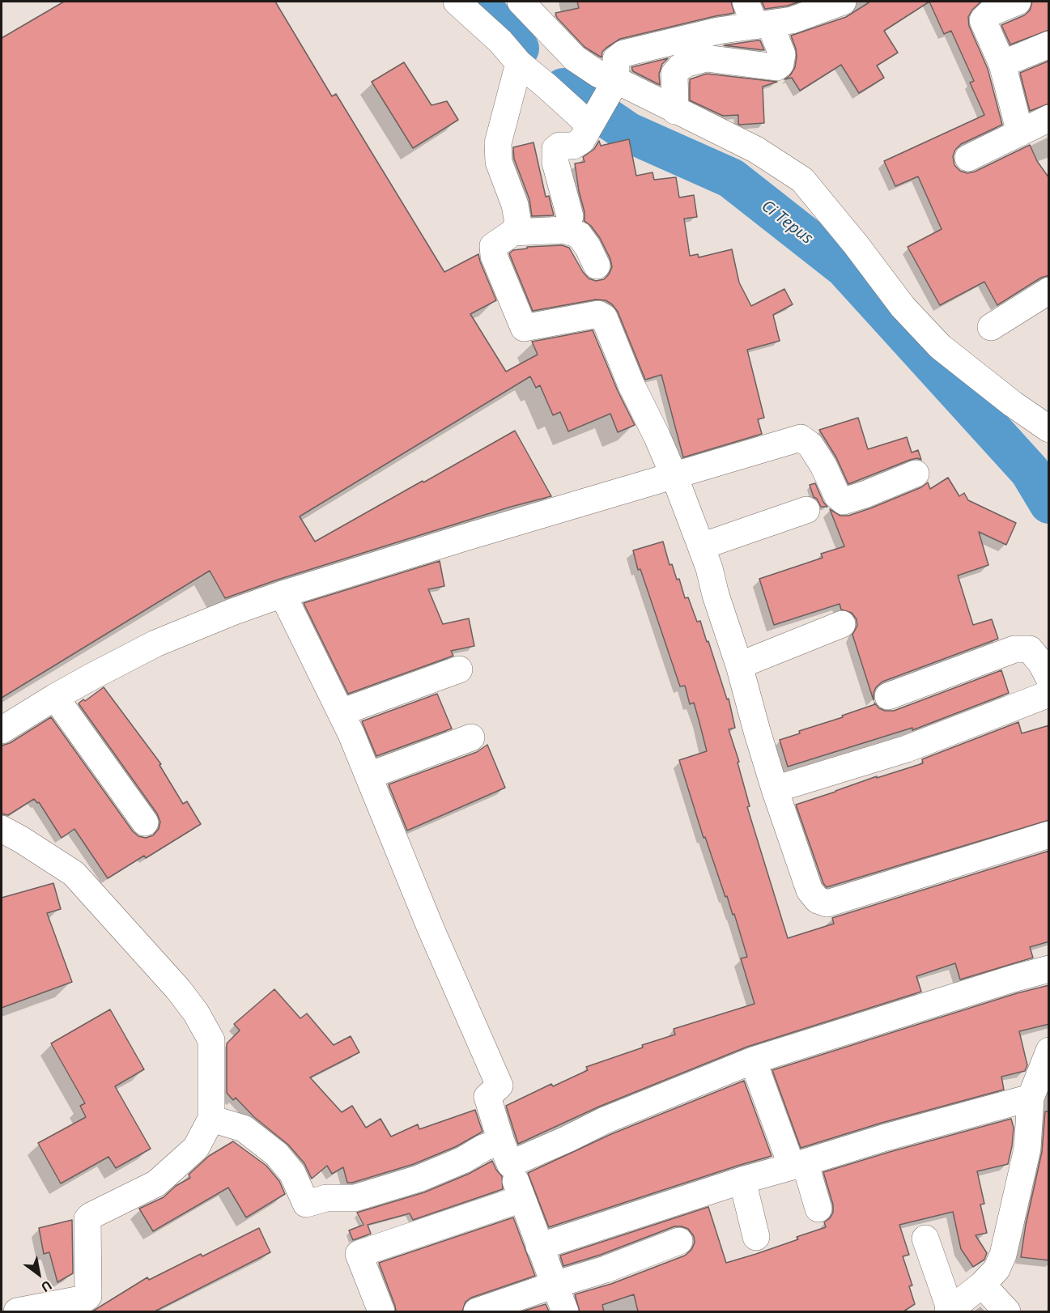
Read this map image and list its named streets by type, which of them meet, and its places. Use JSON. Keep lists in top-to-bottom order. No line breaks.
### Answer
{"water":["Ci Tepus"],"north":"bottom right"}
